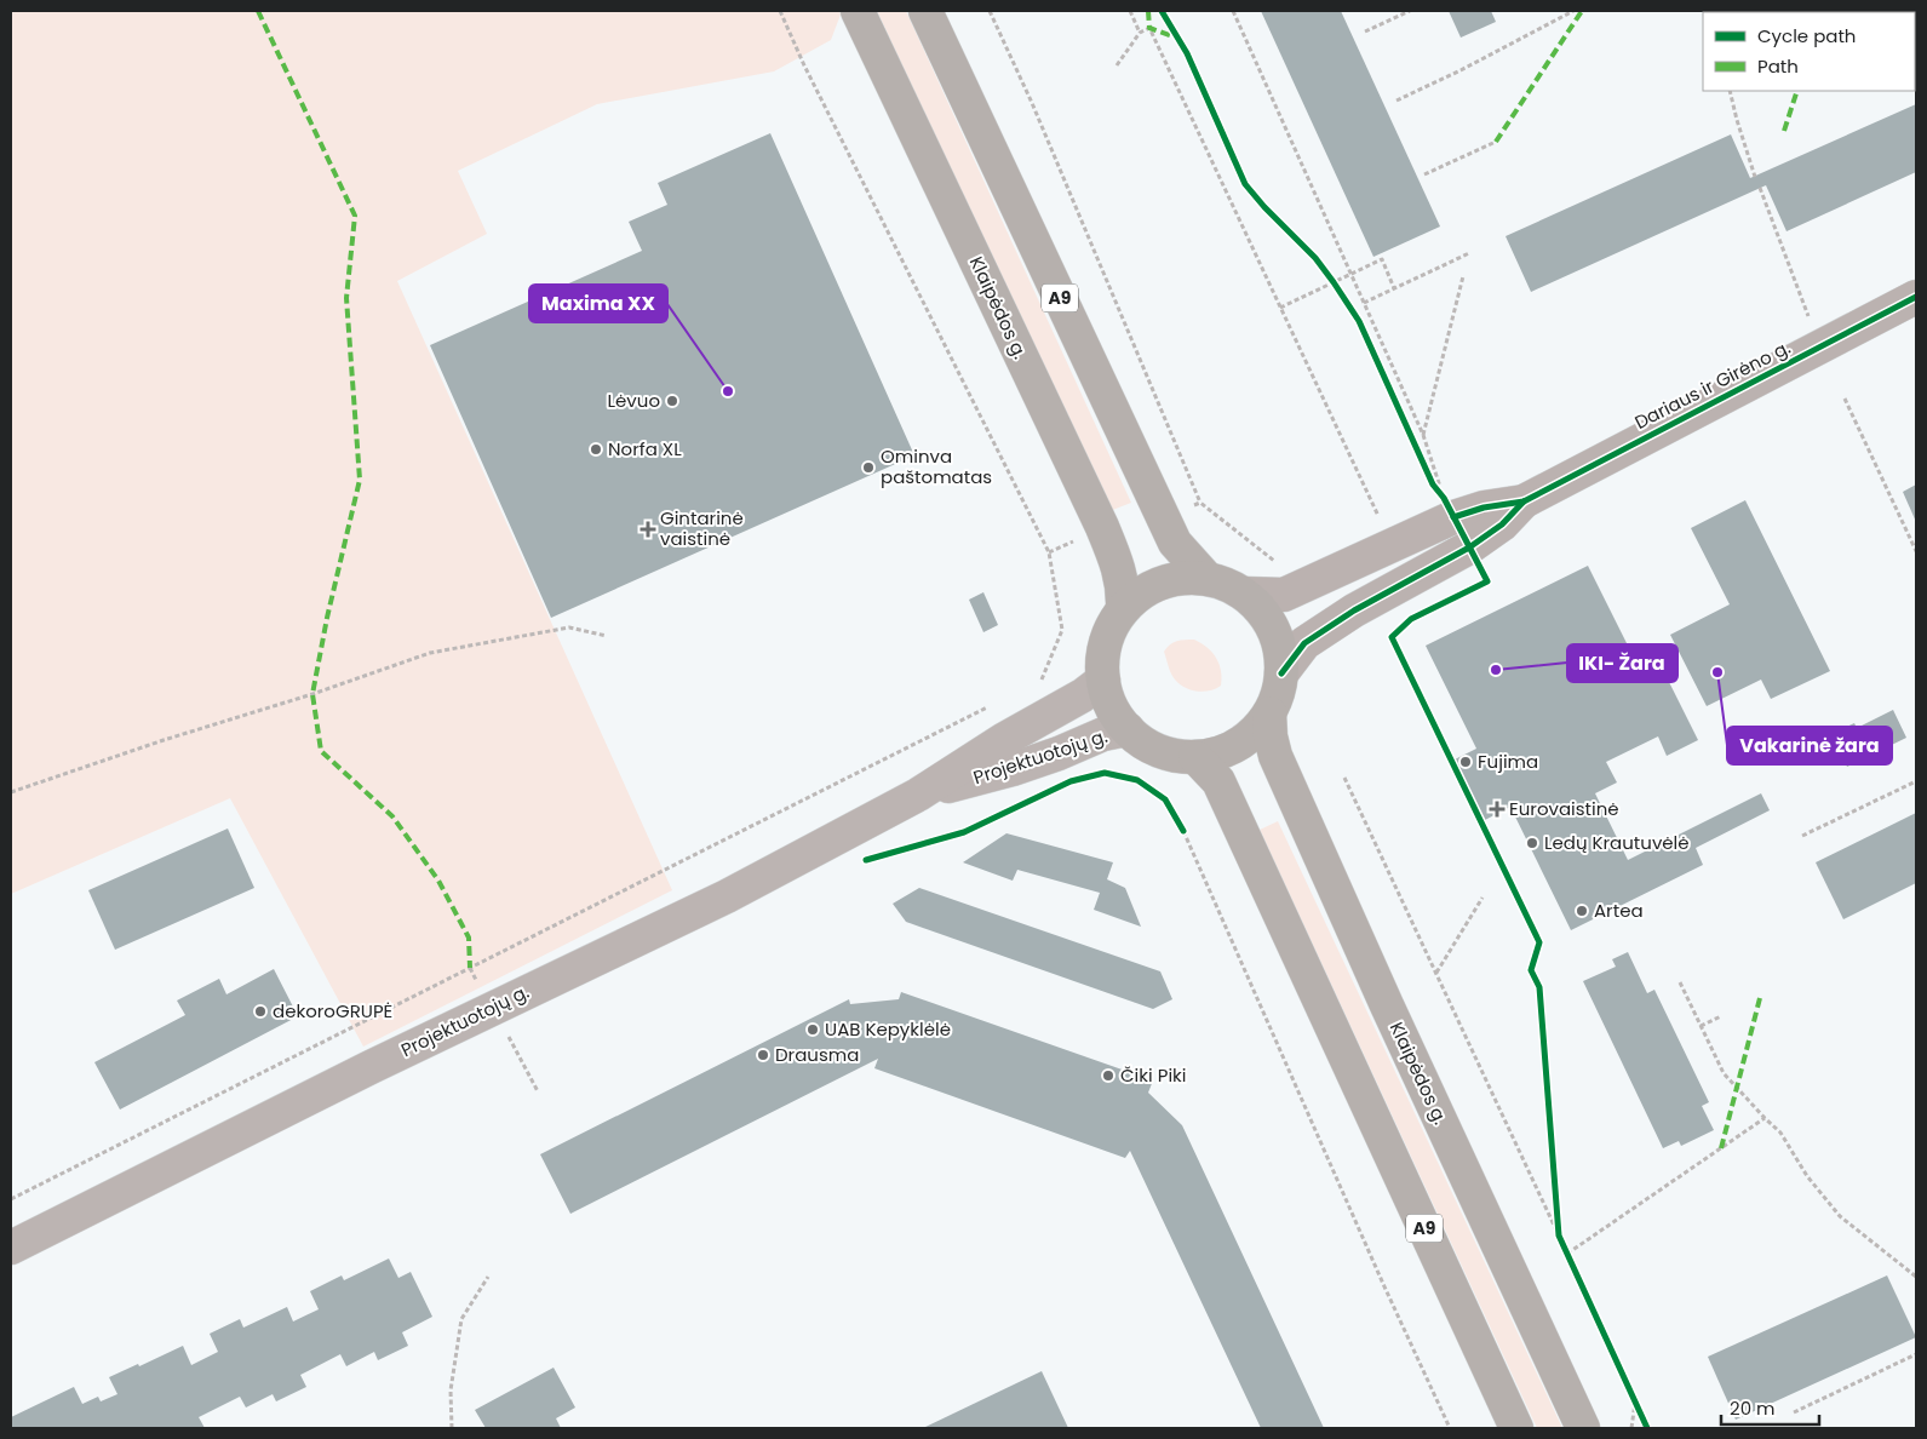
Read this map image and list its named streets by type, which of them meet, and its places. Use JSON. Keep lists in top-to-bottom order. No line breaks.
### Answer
{"streets":{"highway":["A9","Klaipėdos g."],"main road":["Projektuotojų g."],"street":["Dariaus ir Girėno g."]},"crossings":[["A9","Klaipėdos g."],["A9","Dariaus ir Girėno g."],["A9","Projektuotojų g."],["Klaipėdos g.","Dariaus ir Girėno g."],["Klaipėdos g.","Projektuotojų g."],["Dariaus ir Girėno g.","Projektuotojų g."]],"places":{"other":["Maxima XX","Lėvuo","Norfa XL","Ominva paštomatas","IKI- Žara","Vakarinė žara","Fujima","Ledų Krautuvėlė","Artea","dekoroGRUPĖ","UAB Kepyklėlė","Drausma","Čiki Piki"],"health":["Gintarinė vaistinė","Eurovaistinė"]},"legend":["Cycle path","Path"],"scale_bar":"20 m"}
